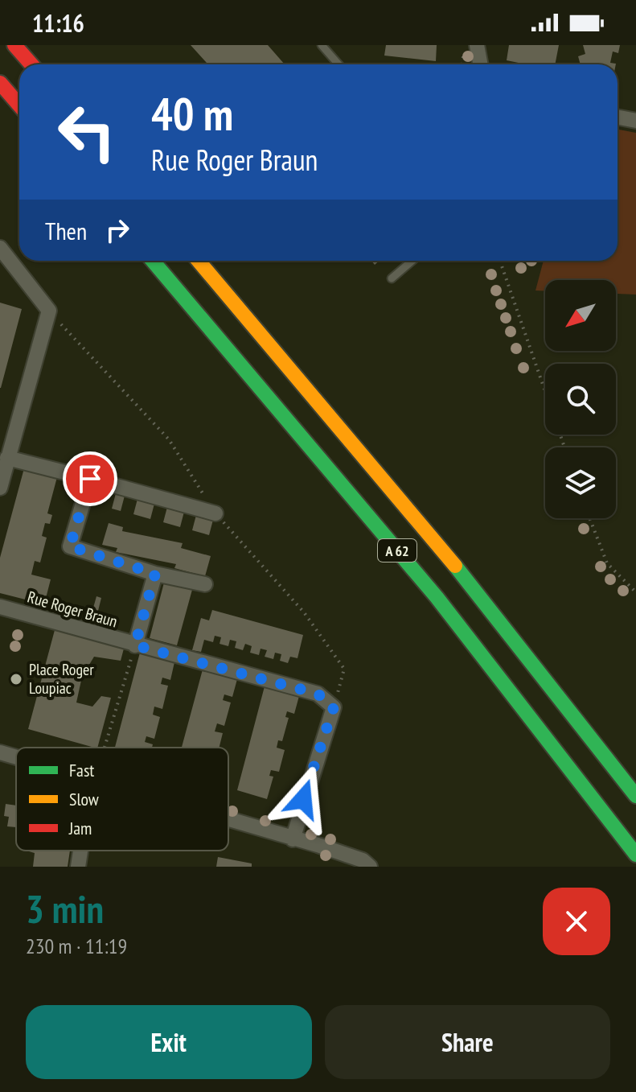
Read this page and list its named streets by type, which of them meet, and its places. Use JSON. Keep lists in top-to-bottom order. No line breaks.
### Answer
{"streets":{"highway":["A 62"],"street":["Rue Roger Braun"]},"places":["Place Roger Loupiac"],"legend":["Fast","Slow","Jam"],"north":"bottom left","page":{"status":"11:16","turn":["40 m","Rue Roger Braun"],"then":"Then","heading":["3 min","230 m · 11:19"],"buttons":["Exit","Share"]}}
